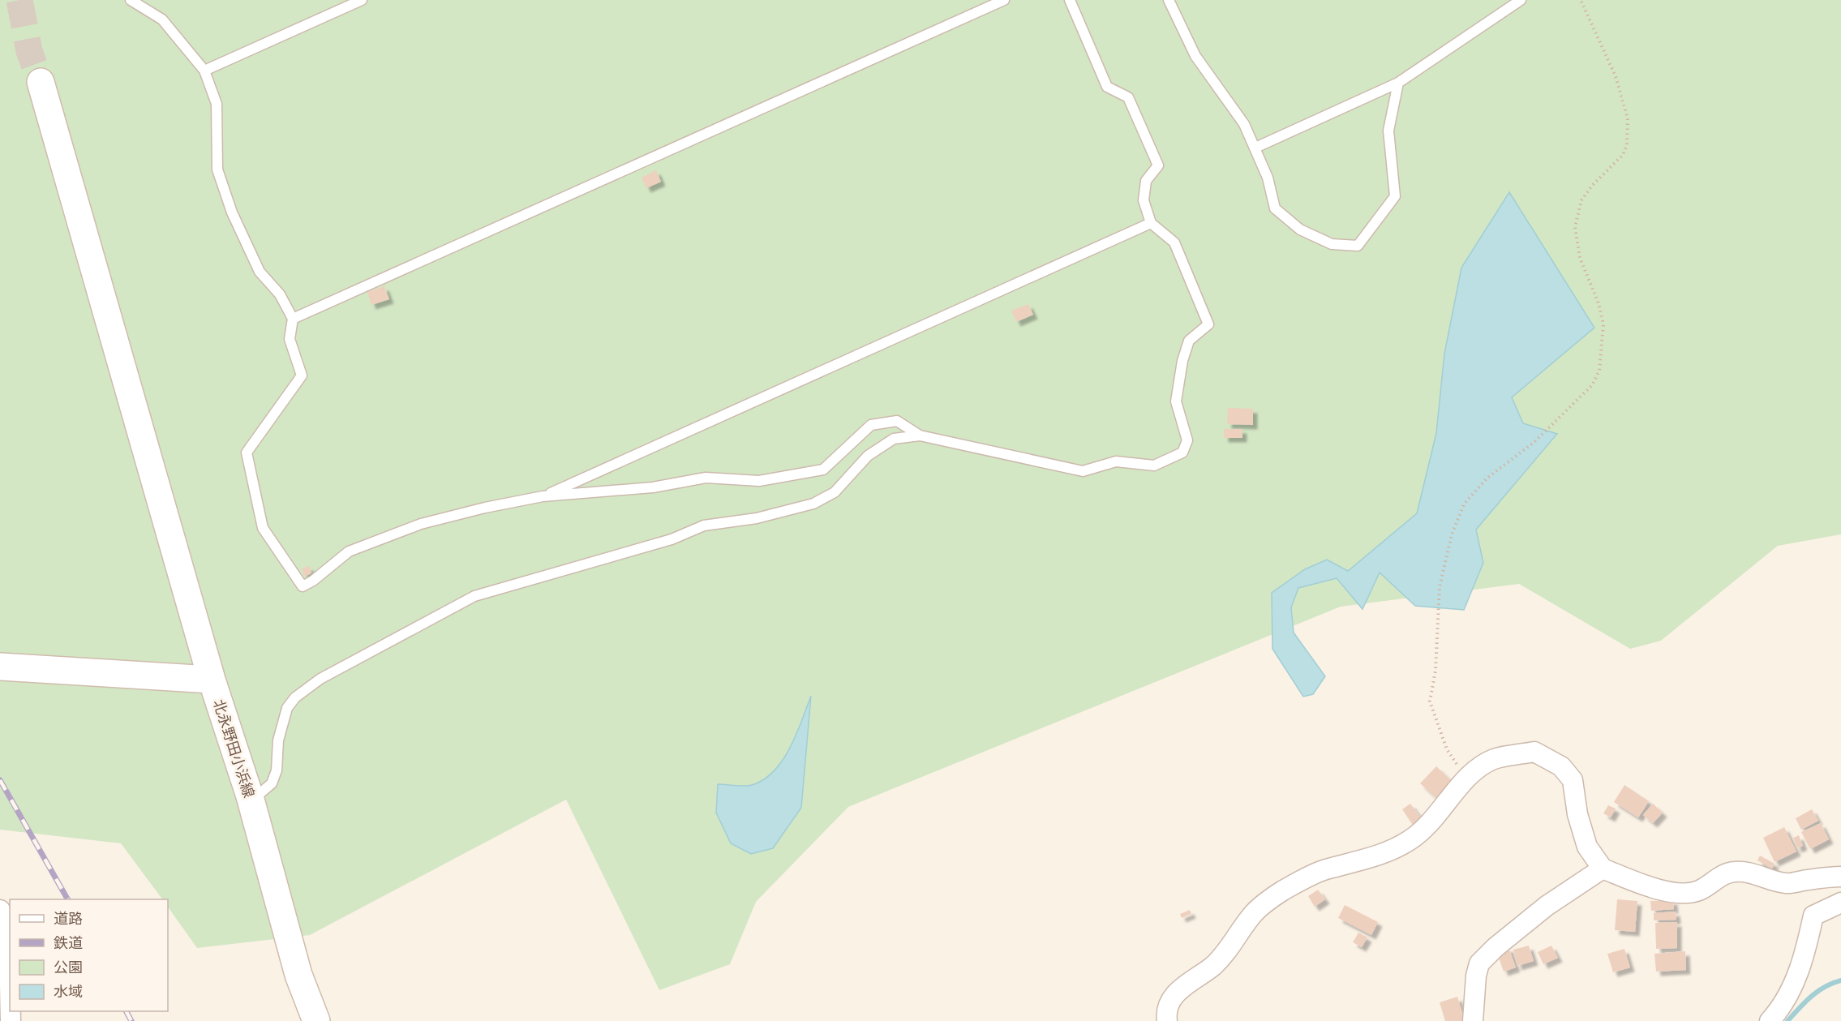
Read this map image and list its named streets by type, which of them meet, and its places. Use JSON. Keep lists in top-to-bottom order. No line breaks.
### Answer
{"streets":{"street":["北永野田小浜線"]},"legend":["道路","鉄道","公園","水域"]}
